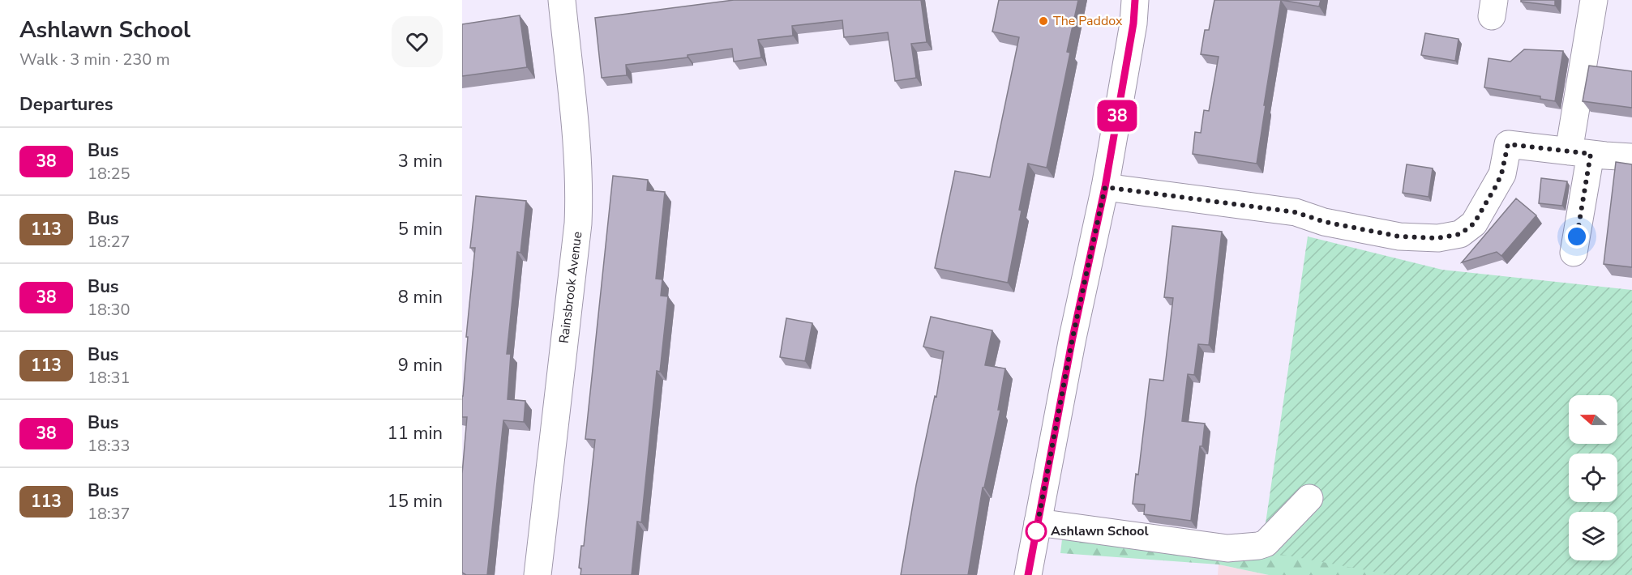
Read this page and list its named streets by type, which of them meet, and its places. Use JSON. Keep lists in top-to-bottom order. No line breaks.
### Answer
{"streets":{"street":["Rainsbrook Avenue"]},"places":["The Paddox","Ashlawn School"],"lines":["bus line 38"],"north":"left","page":{"heading":[["Ashlawn School","Walk · 3 min · 230 m"],"Departures"],"on_map":"38","list":[{"mark":"38","name":"Bus","note":"18:25","value":"3 min"},{"mark":"113","name":"Bus","note":"18:27","value":"5 min"},{"mark":"38","name":"Bus","note":"18:30","value":"8 min"},{"mark":"113","name":"Bus","note":"18:31","value":"9 min"},{"mark":"38","name":"Bus","note":"18:33","value":"11 min"},{"mark":"113","name":"Bus","note":"18:37","value":"15 min"}]}}
